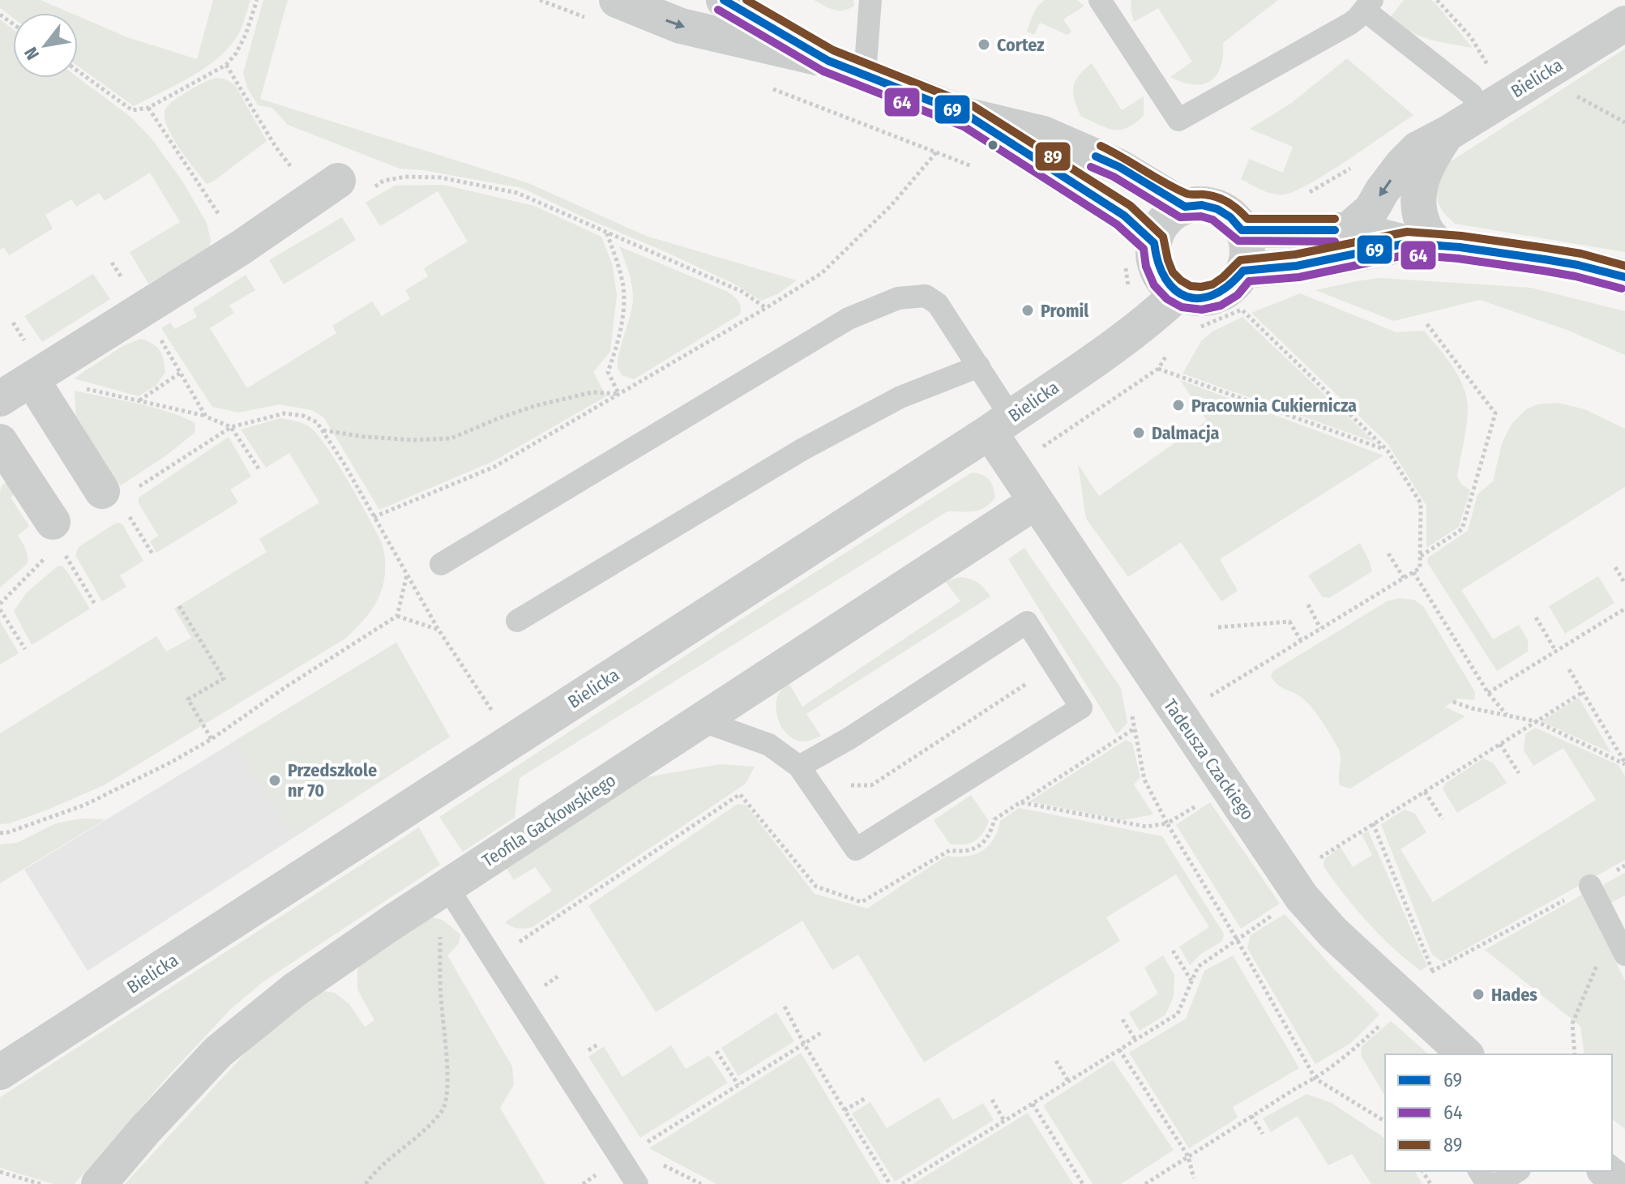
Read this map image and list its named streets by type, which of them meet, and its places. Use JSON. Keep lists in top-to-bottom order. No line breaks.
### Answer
{"streets":{"street":["Bielicka","Tadeusza Czackiego","Teofila Gackowskiego"]},"crossings":[["Bielicka","Tadeusza Czackiego"],["Tadeusza Czackiego","Teofila Gackowskiego"]],"places":["Cortez","Promil","Pracownia Cukiernicza","Dalmacja","Przedszkole nr 70","Hades"],"lines":["transit line 69","transit line 89","transit line 64"],"legend":["69","64","89"],"north":"bottom left"}
